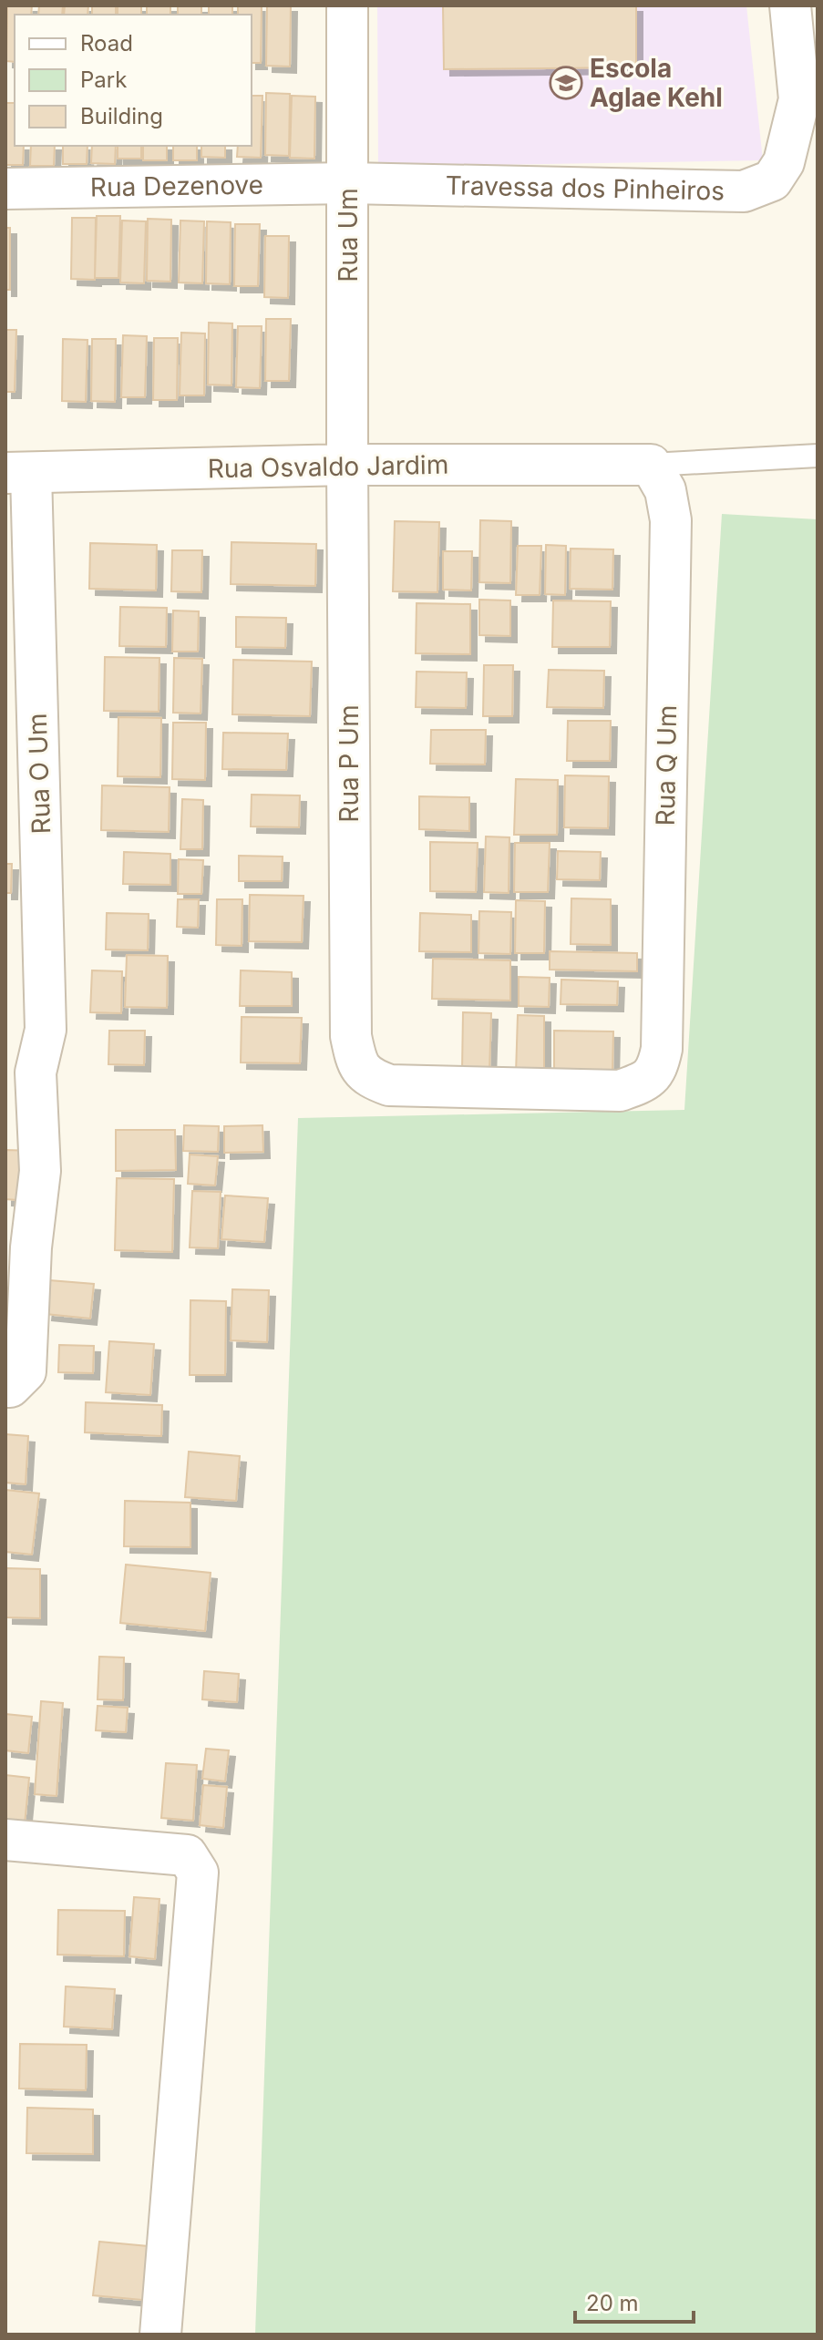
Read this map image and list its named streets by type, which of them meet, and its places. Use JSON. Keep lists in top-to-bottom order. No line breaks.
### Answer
{"streets":{"street":["Rua Dezenove","Travessa dos Pinheiros","Rua Um","Rua Osvaldo Jardim","Rua P Um","Rua Q Um","Rua O Um"]},"crossings":[["Rua Dezenove","Travessa dos Pinheiros"],["Rua Dezenove","Rua Um"],["Travessa dos Pinheiros","Rua Um"],["Rua Um","Rua Osvaldo Jardim"],["Rua Um","Rua P Um"],["Rua Osvaldo Jardim","Rua P Um"],["Rua Osvaldo Jardim","Rua Q Um"],["Rua Osvaldo Jardim","Rua O Um"],["Rua P Um","Rua Q Um"]],"places":{"school or university":["Escola Aglae Kehl"]},"legend":["Road","Park","Building"],"scale_bar":"20 m"}
